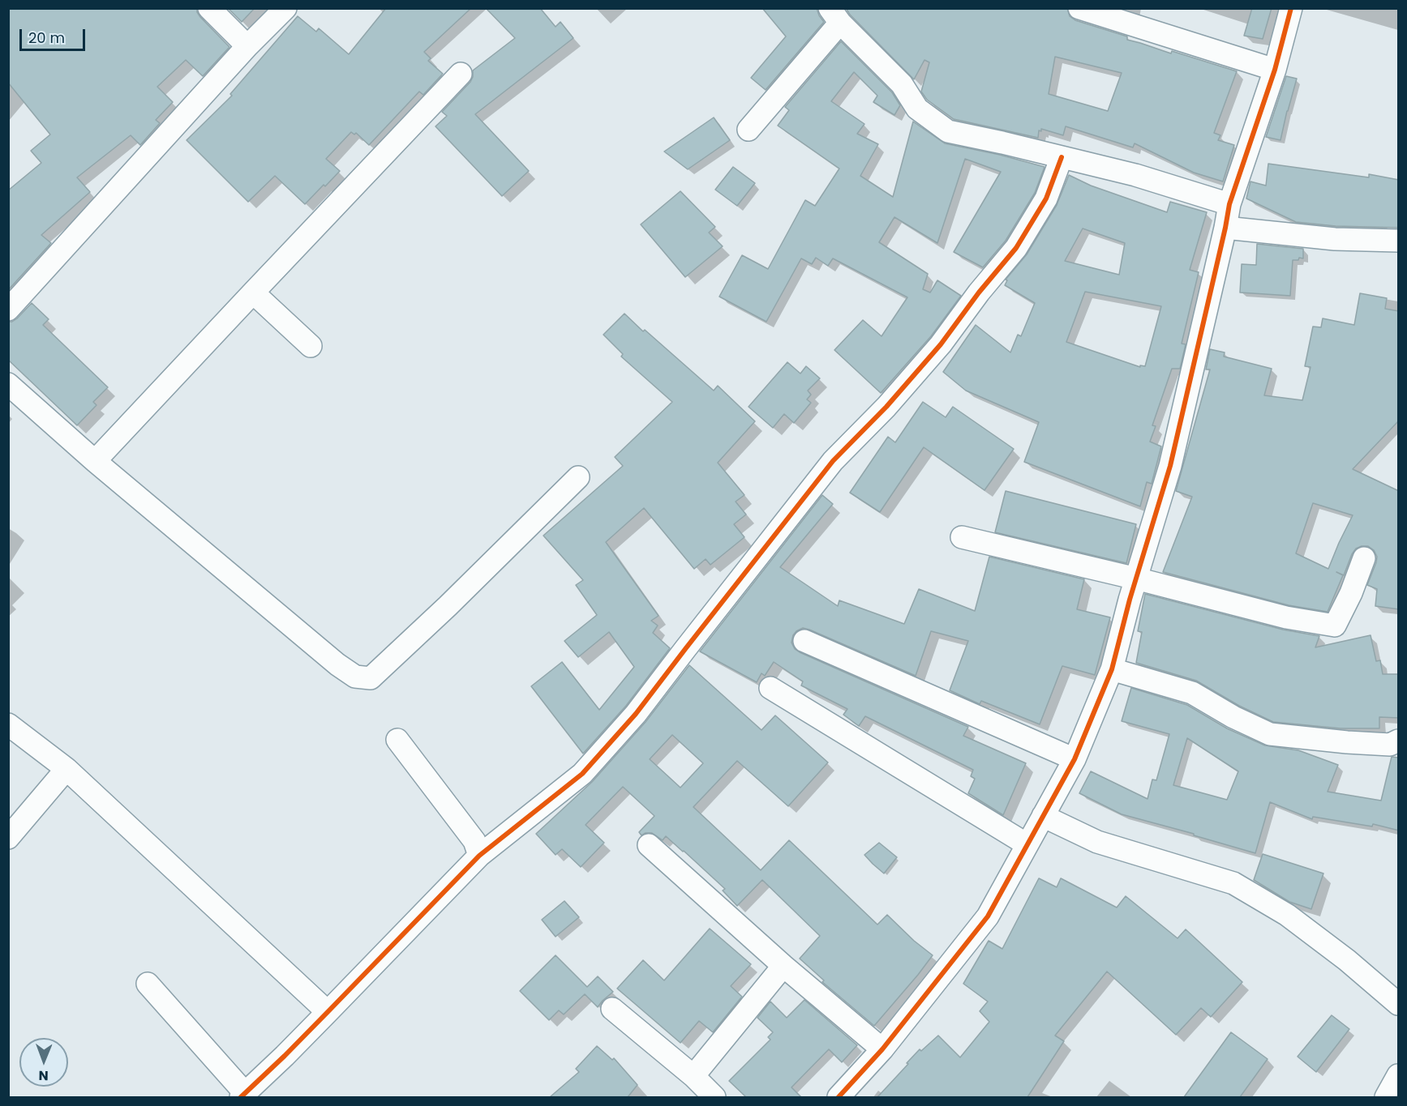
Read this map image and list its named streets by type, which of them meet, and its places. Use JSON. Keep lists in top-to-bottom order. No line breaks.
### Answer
{"scale_bar":"20 m","north":"bottom"}
